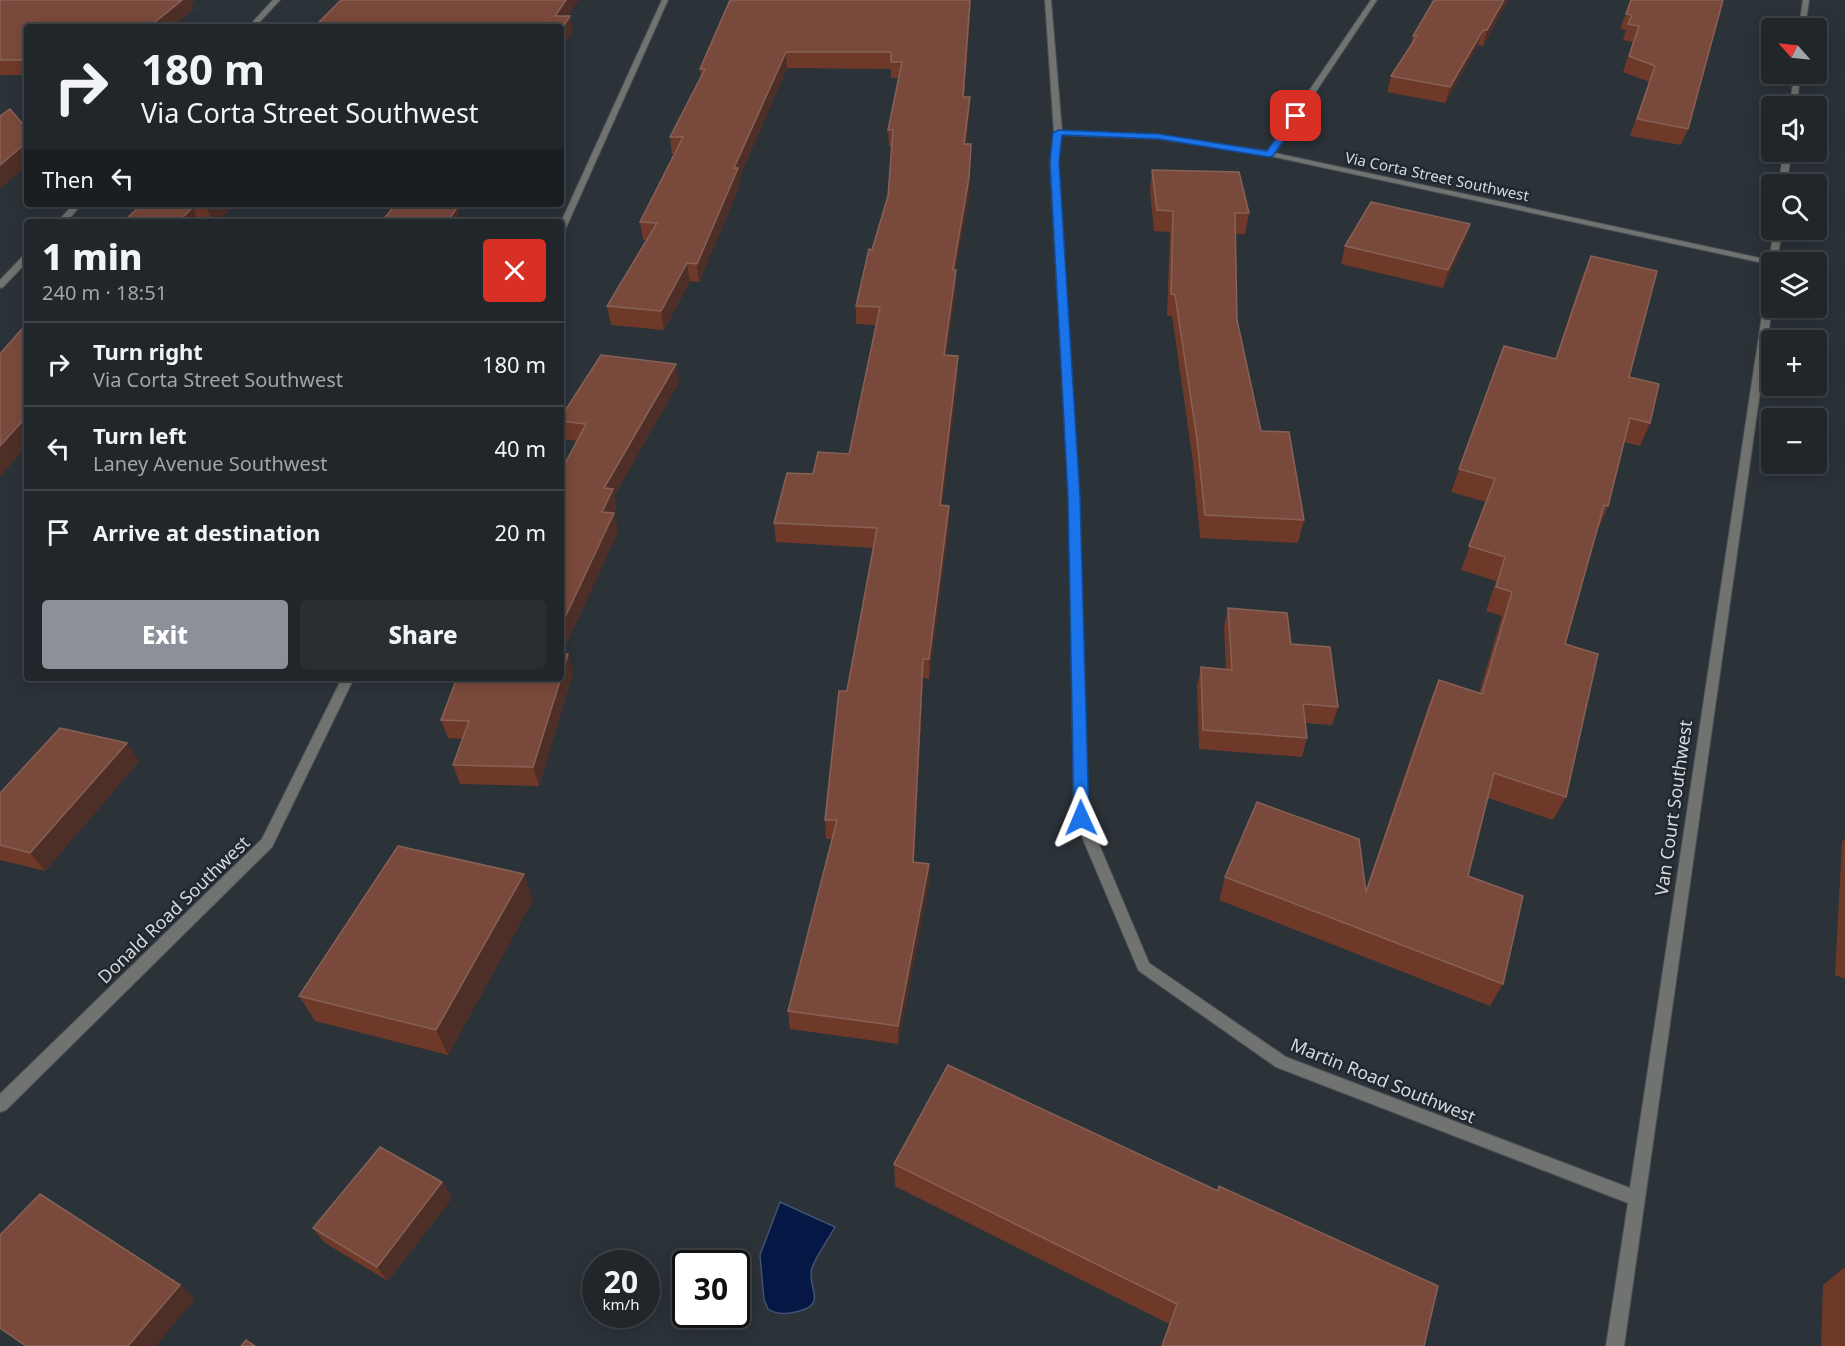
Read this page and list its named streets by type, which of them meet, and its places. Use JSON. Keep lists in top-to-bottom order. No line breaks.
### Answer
{"streets":{"street":["Via Corta Street Southwest","Van Court Southwest","Donald Road Southwest","Martin Road Southwest"]},"crossings":[["Via Corta Street Southwest","Martin Road Southwest"],["Van Court Southwest","Martin Road Southwest"]],"north":"top left","page":{"map_buttons":["+","−"],"turn":["180 m","Via Corta Street Southwest"],"then":"Then","heading":["1 min","240 m · 18:51"],"list":[{"name":"Turn right","note":"Via Corta Street Southwest","value":"180 m"},{"name":"Turn left","note":"Laney Avenue Southwest","value":"40 m"},{"name":"Arrive at destination","value":"20 m"}],"buttons":["Exit","Share"],"speed":"20 km/h","limit":"30"}}
